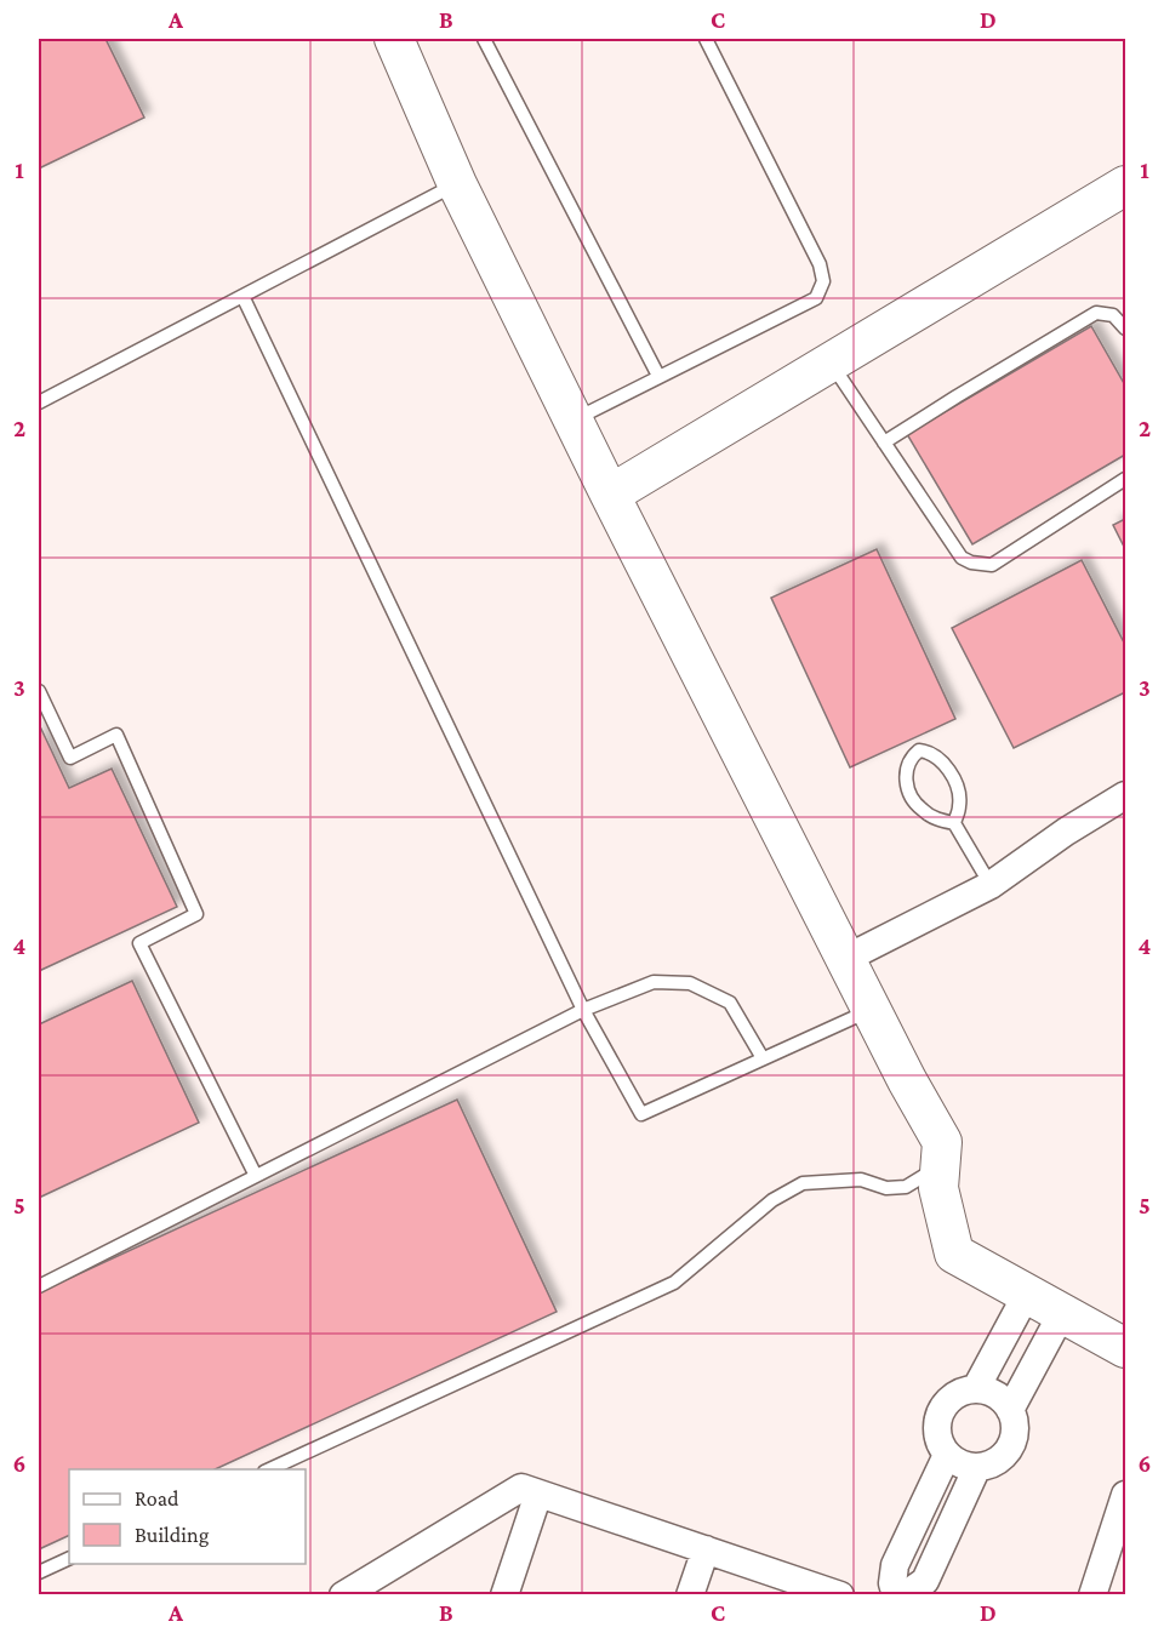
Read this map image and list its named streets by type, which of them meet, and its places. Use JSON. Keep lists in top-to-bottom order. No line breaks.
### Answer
{"legend":["Road","Building"],"grid":{"columns":["A","B","C","D"],"rows":["1","2","3","4","5","6"]}}
